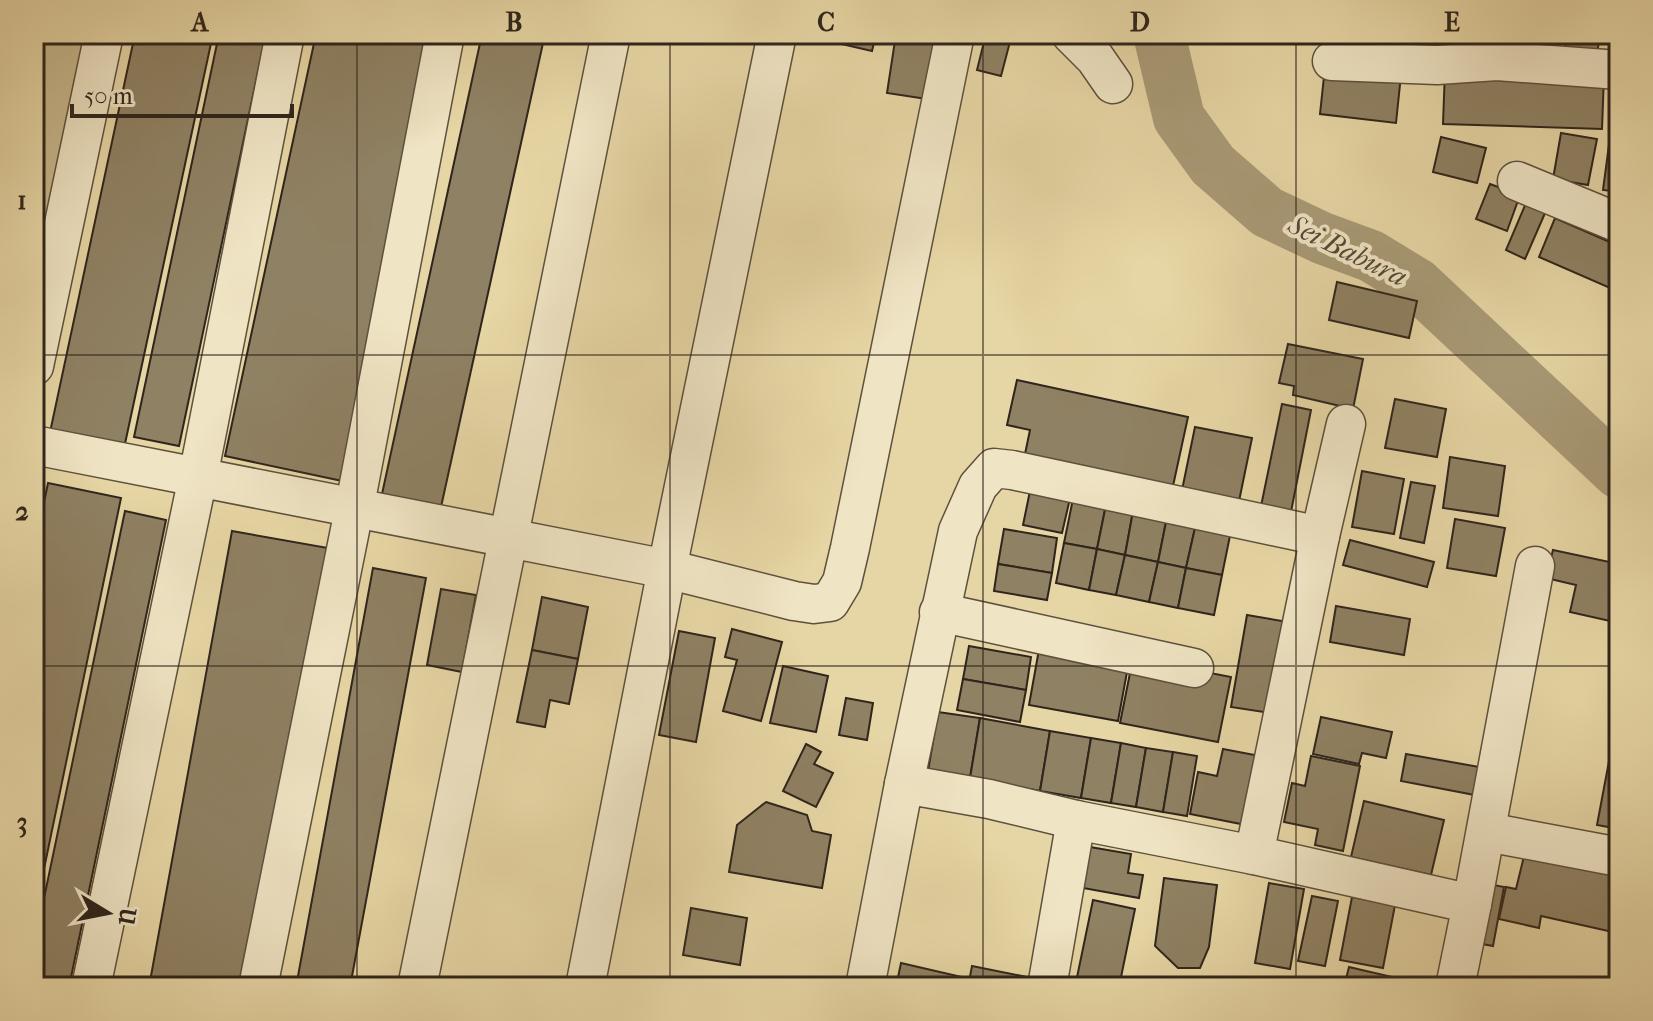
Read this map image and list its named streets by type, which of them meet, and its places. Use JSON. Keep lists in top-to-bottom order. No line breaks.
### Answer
{"water":["Sei Babura"],"scale_bar":"50 m","north":"right","grid":{"columns":["A","B","C","D","E"],"rows":["1","2","3"]}}
